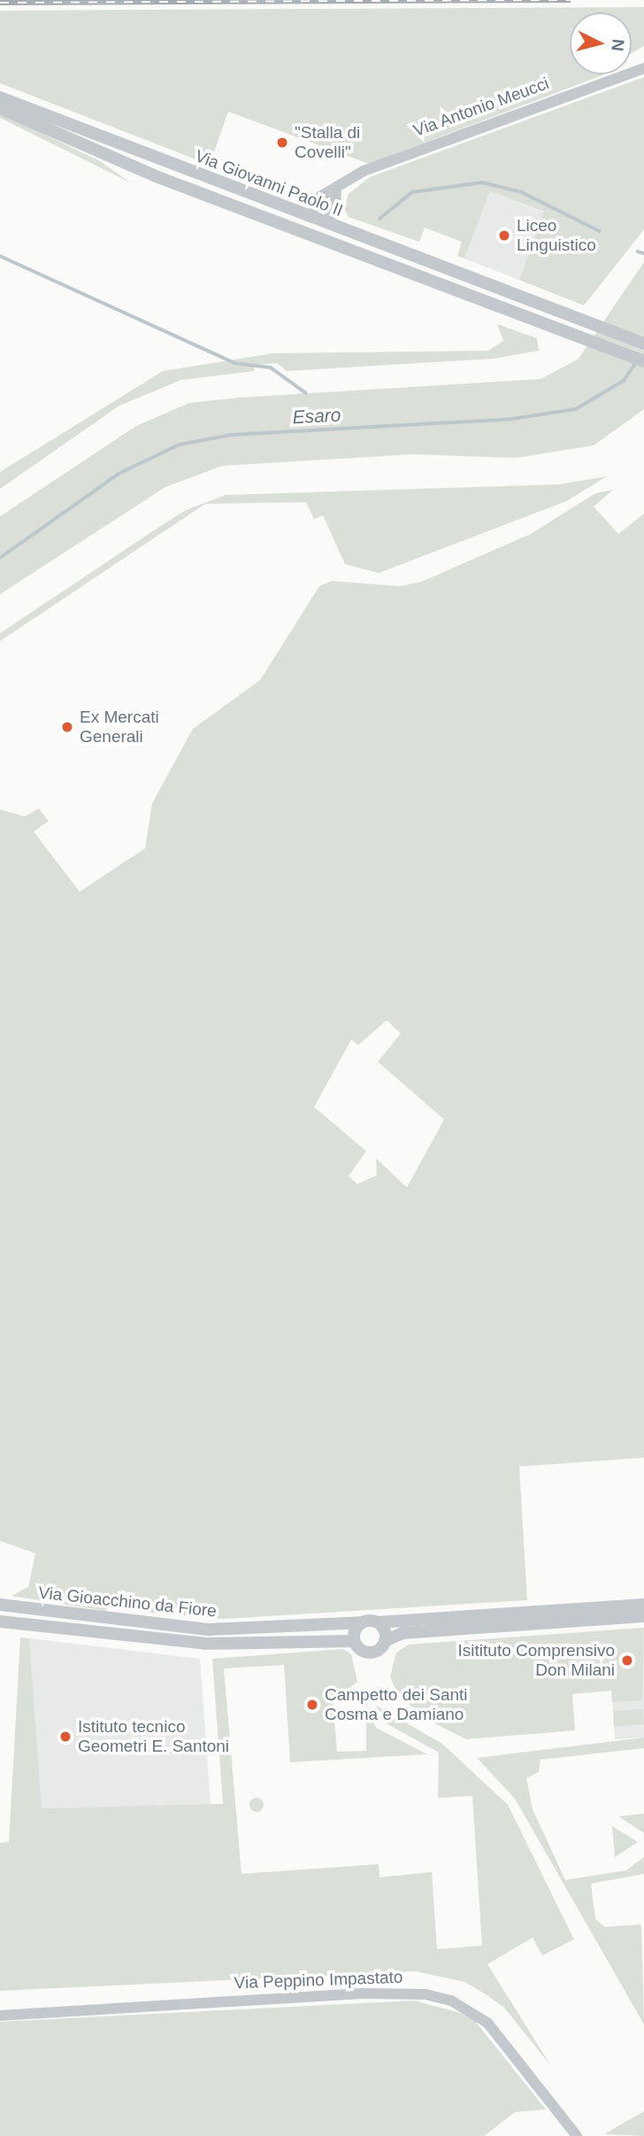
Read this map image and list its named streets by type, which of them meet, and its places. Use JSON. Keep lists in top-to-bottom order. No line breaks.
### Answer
{"streets":{"street":["Via Antonio Meucci","Via Giovanni Paolo II","Via Gioacchino da Fiore","Via Peppino Impastato"]},"crossings":[["Via Antonio Meucci","Via Giovanni Paolo II"]],"water":["Esaro"],"places":["\"Stalla di Covelli\"","Liceo Linguistico","Ex Mercati Generali","Isitituto Comprensivo Don Milani","Campetto dei Santi Cosma e Damiano","Istituto tecnico Geometri E. Santoni"],"north":"right"}
